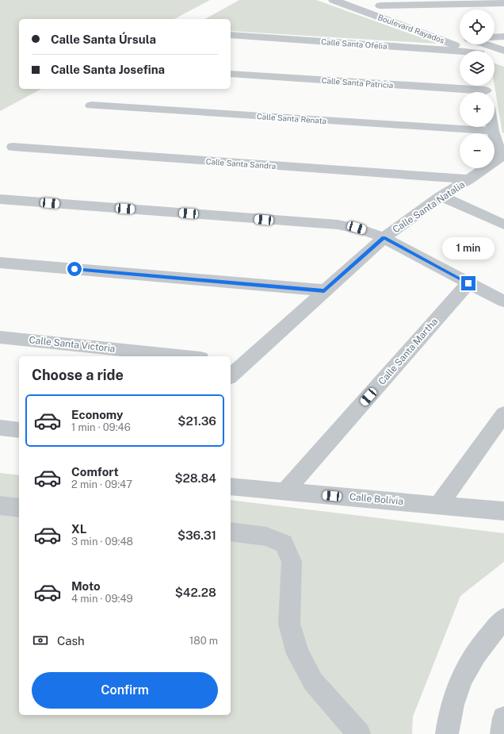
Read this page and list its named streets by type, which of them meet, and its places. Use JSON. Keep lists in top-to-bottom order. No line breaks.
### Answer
{"streets":{"street":["Boulevard Rayados","Calle Santa Ofelia","Calle Santa Patricia","Calle Santa Renata","Calle Santa Sandra","Calle Santa Natalia","Calle Santa Victoria","Calle Santa Martha","Calle Bolivia"]},"crossings":[["Calle Santa Sandra","Calle Santa Natalia"],["Calle Santa Martha","Calle Bolivia"]],"page":{"map_buttons":["+","−"],"banner":["Calle Santa Úrsula","Calle Santa Josefina"],"bubble":"1 min","heading":"Choose a ride","list":[{"name":"Economy","note":"1 min · 09:46","value":"$21.36"},{"name":"Comfort","note":"2 min · 09:47","value":"$28.84"},{"name":"XL","note":"3 min · 09:48","value":"$36.31"},{"name":"Moto","note":"4 min · 09:49","value":"$42.28"}],"pay":["Cash","180 m"],"buttons":"Confirm"}}
